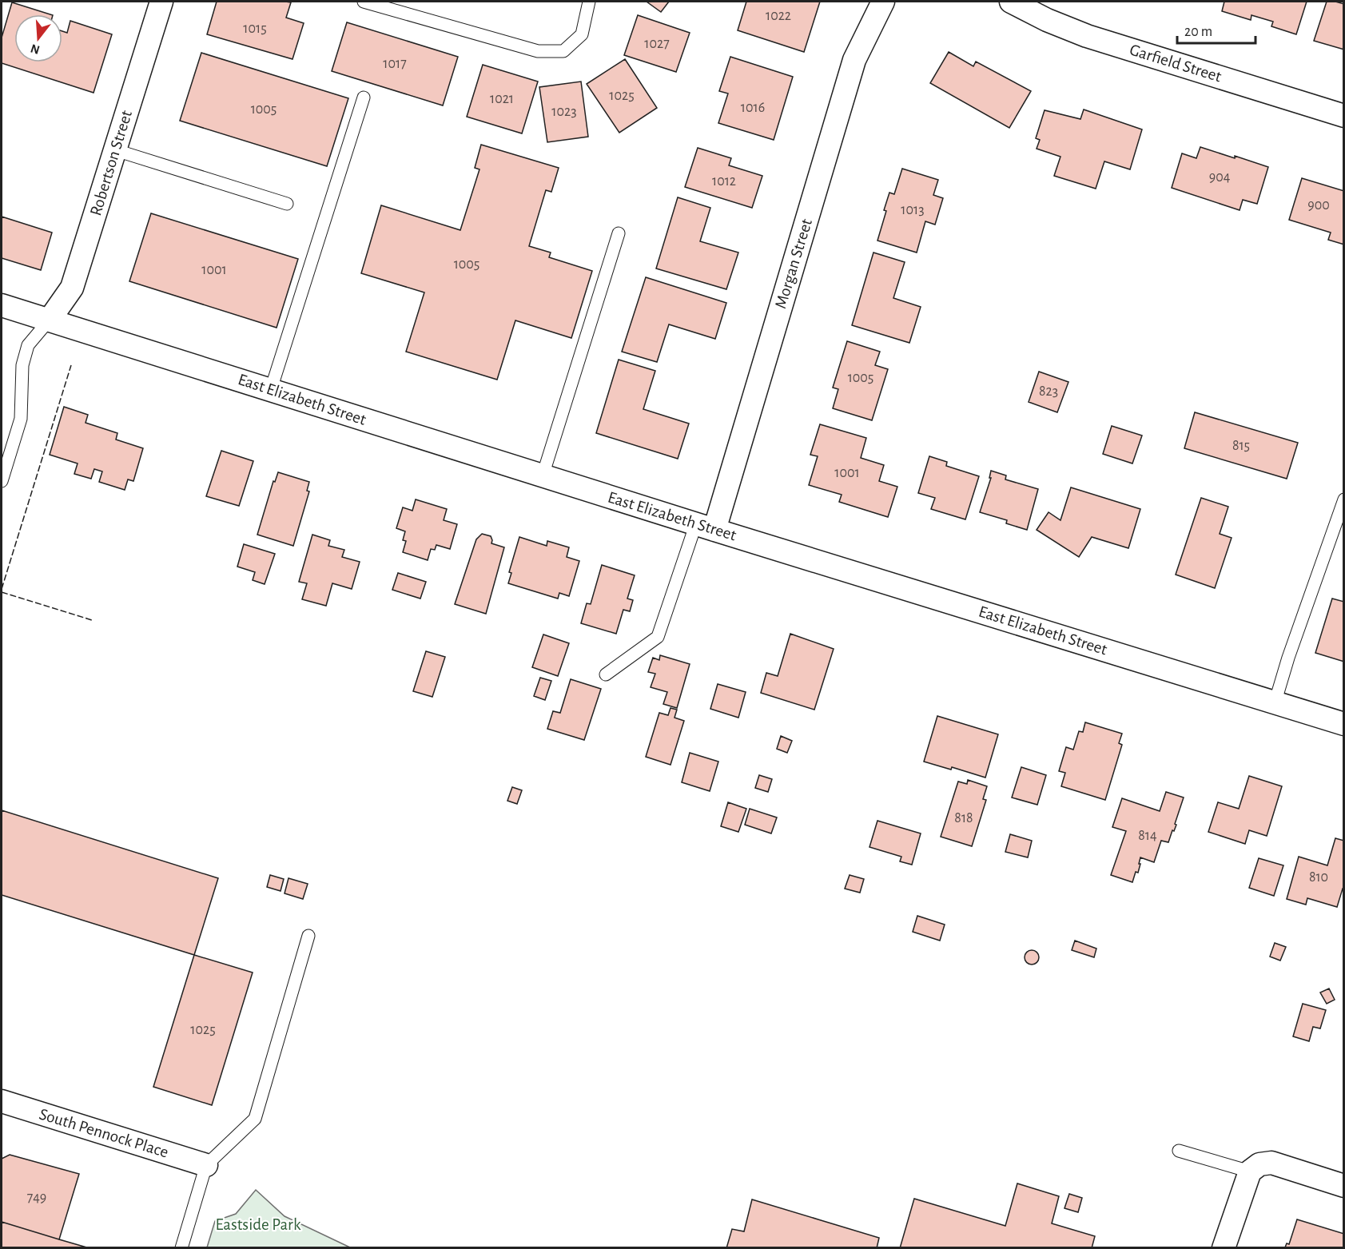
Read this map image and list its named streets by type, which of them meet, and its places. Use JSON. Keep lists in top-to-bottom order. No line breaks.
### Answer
{"streets":{"street":["Garfield Street","Robertson Street","Morgan Street","East Elizabeth Street","South Pennock Place"]},"crossings":[["Robertson Street","East Elizabeth Street"],["Morgan Street","East Elizabeth Street"]],"parks":["Eastside Park"],"house_numbers":["1022","1015","1027","1017","1025","1021","1016","1005","1023","904","1012","900","1013","1005","1001","1005","823","815","1001","818","814","810","1025","749"],"scale_bar":"20 m","north":"bottom"}
